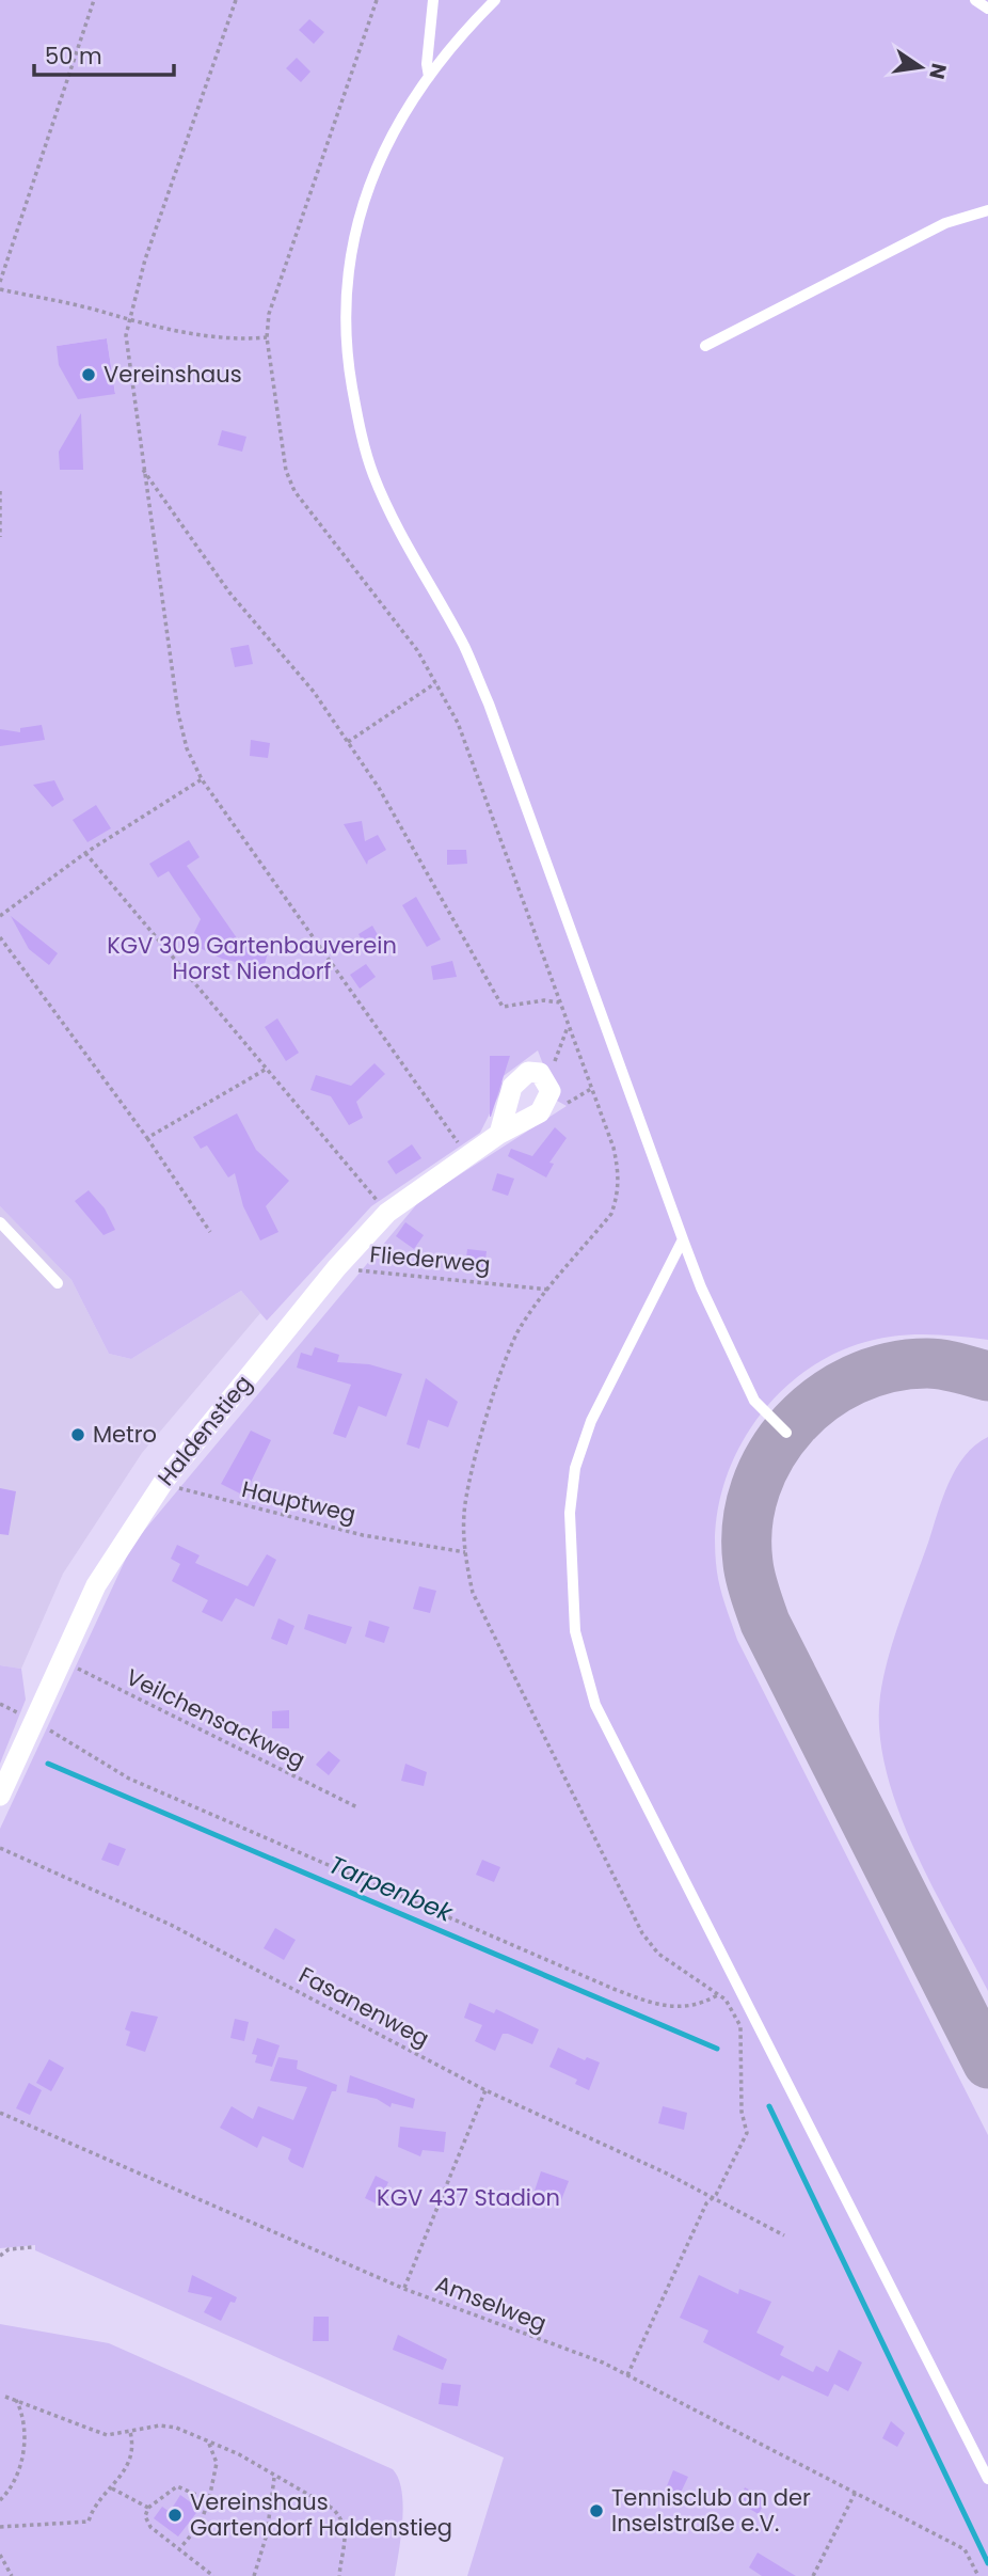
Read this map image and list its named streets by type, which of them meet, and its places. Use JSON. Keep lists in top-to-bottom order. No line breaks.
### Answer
{"streets":{"street":["Haldenstieg"],"path":["Fliederweg","Hauptweg","Veilchensackweg","Fasanenweg","Amselweg"]},"crossings":[["Fliederweg","Haldenstieg"],["Haldenstieg","Hauptweg"],["Haldenstieg","Veilchensackweg"]],"water":["Tarpenbek"],"parks":["KGV 309 Gartenbauverein Horst Niendorf","KGV 437 Stadion"],"places":["Vereinshaus","Metro","Tennisclub an der Inselstraße e.V.","Vereinshaus Gartendorf Haldenstieg"],"scale_bar":"50 m","north":"right"}
